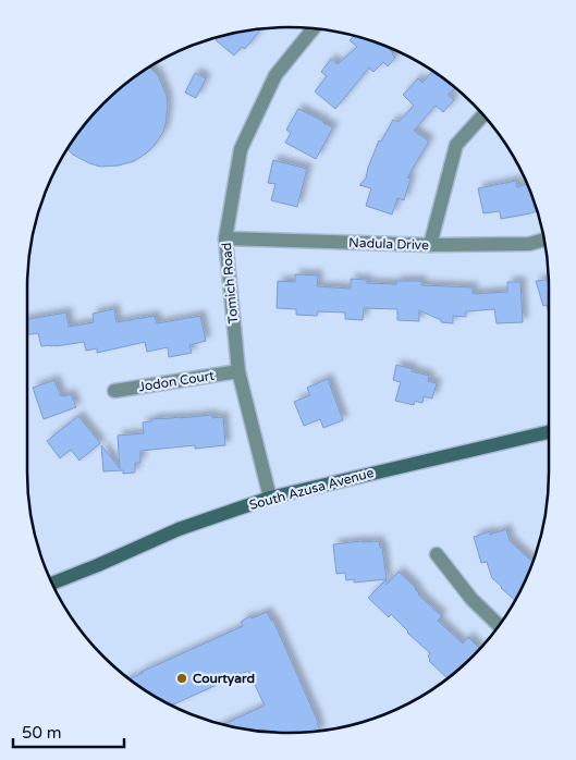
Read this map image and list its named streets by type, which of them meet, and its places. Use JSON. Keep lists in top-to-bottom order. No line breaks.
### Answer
{"streets":{"street":["Nadula Drive","Tomich Road","Jodon Court","South Azusa Avenue"]},"crossings":[["Nadula Drive","Tomich Road"],["Tomich Road","Jodon Court"],["Tomich Road","South Azusa Avenue"]],"places":["Courtyard"],"scale_bar":"50 m"}
